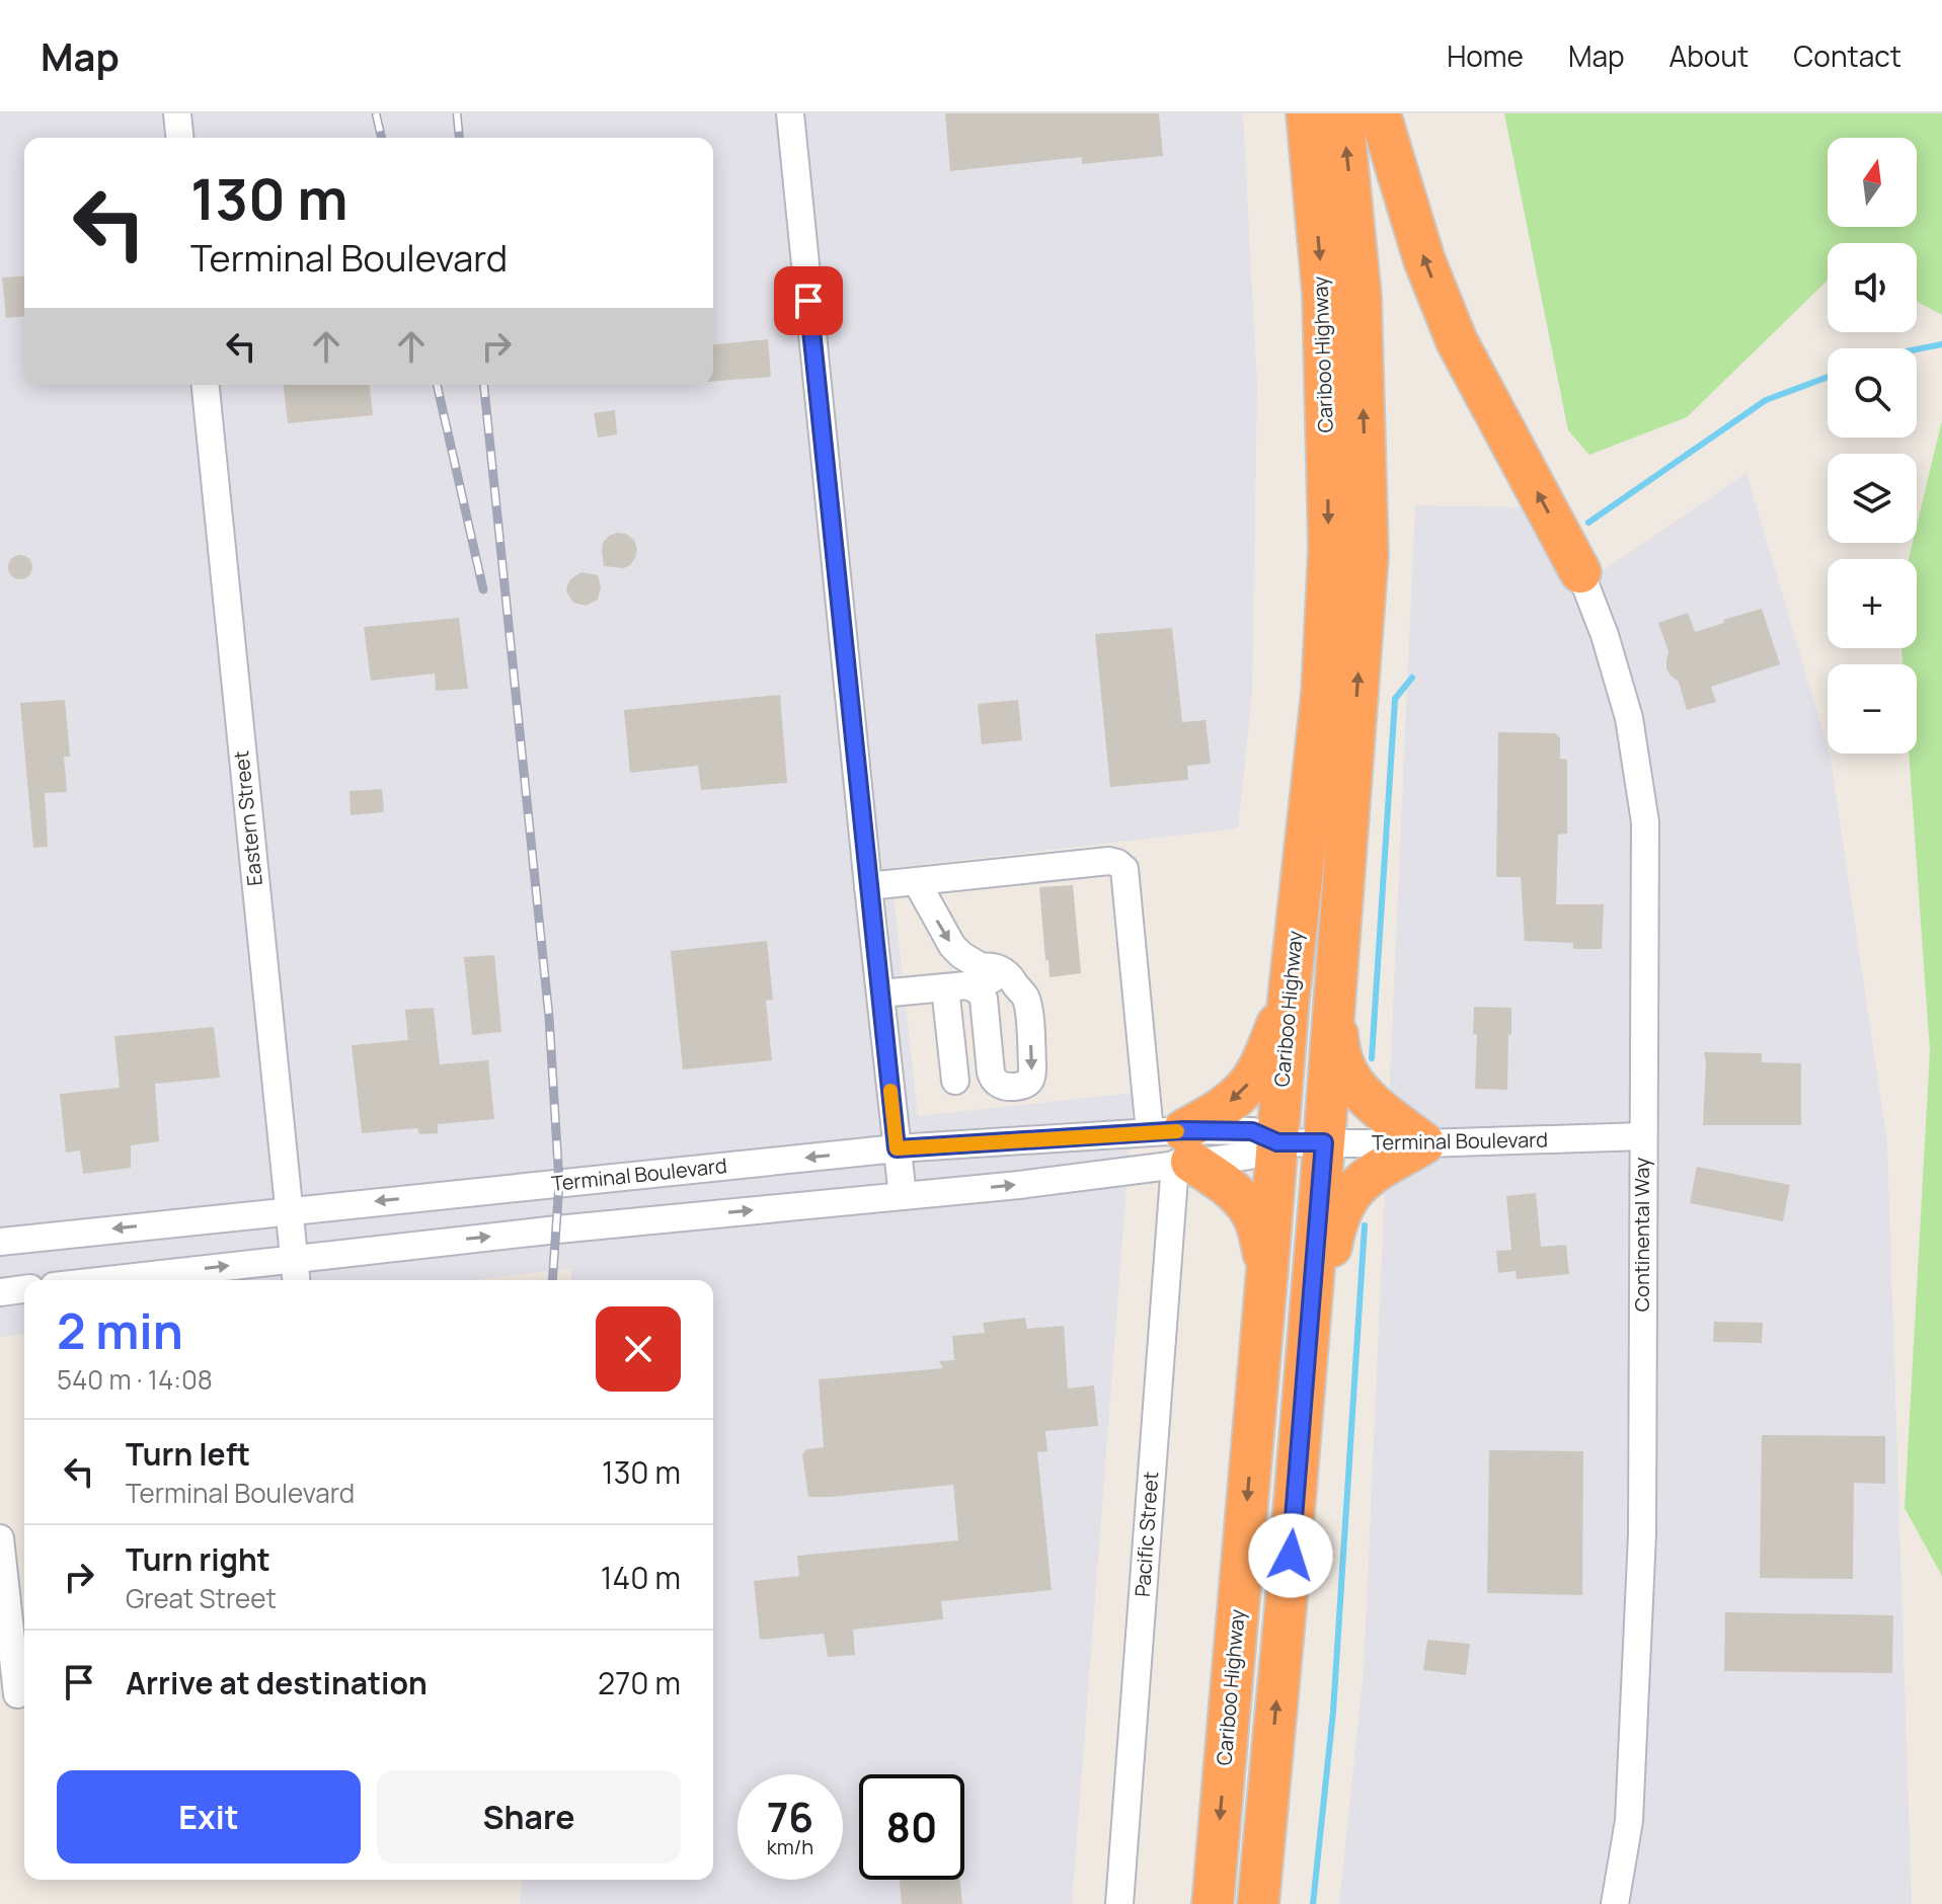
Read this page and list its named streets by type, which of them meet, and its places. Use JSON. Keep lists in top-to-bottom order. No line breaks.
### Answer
{"streets":{"highway":["Cariboo Highway"],"street":["Eastern Street","Terminal Boulevard","Continental Way","Pacific Street"]},"crossings":[["Cariboo Highway","Terminal Boulevard"],["Eastern Street","Terminal Boulevard"],["Terminal Boulevard","Continental Way"],["Terminal Boulevard","Pacific Street"]],"north":"top","page":{"header":"Map","nav":["Home","Map","About","Contact"],"map_buttons":["+","−"],"turn":["130 m","Terminal Boulevard"],"heading":["2 min","540 m · 14:08"],"list":[{"name":"Turn left","note":"Terminal Boulevard","value":"130 m"},{"name":"Turn right","note":"Great Street","value":"140 m"},{"name":"Arrive at destination","value":"270 m"}],"buttons":["Exit","Share"],"speed":"76 km/h","limit":"80"}}
